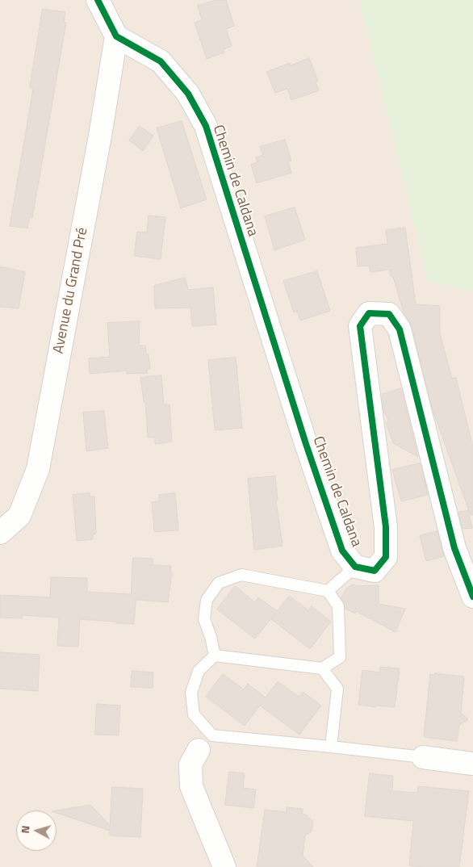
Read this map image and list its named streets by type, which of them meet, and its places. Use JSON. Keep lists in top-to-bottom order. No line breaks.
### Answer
{"streets":{"street":["Chemin de Caldana","Avenue du Grand Pré"]},"crossings":[["Chemin de Caldana","Avenue du Grand Pré"]],"north":"left"}
